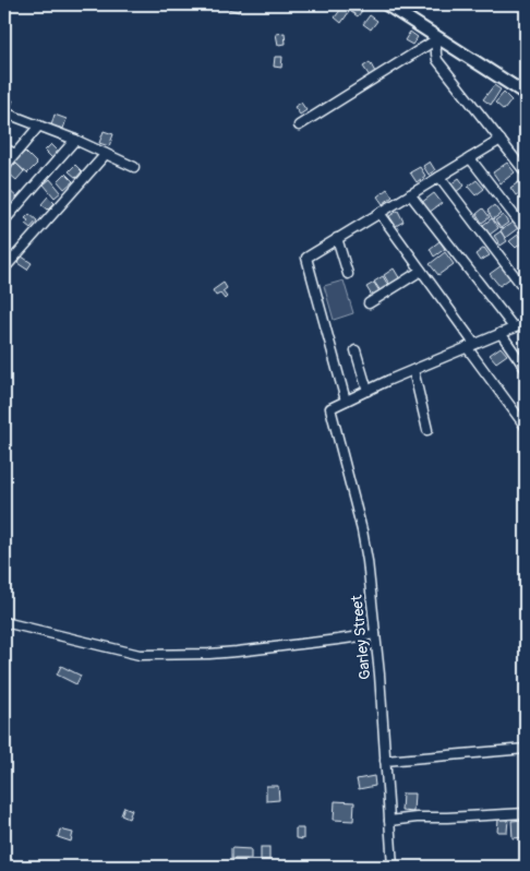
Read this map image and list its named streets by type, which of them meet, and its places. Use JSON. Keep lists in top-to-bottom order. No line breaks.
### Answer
{"streets":{"street":["Garley Street"]}}
